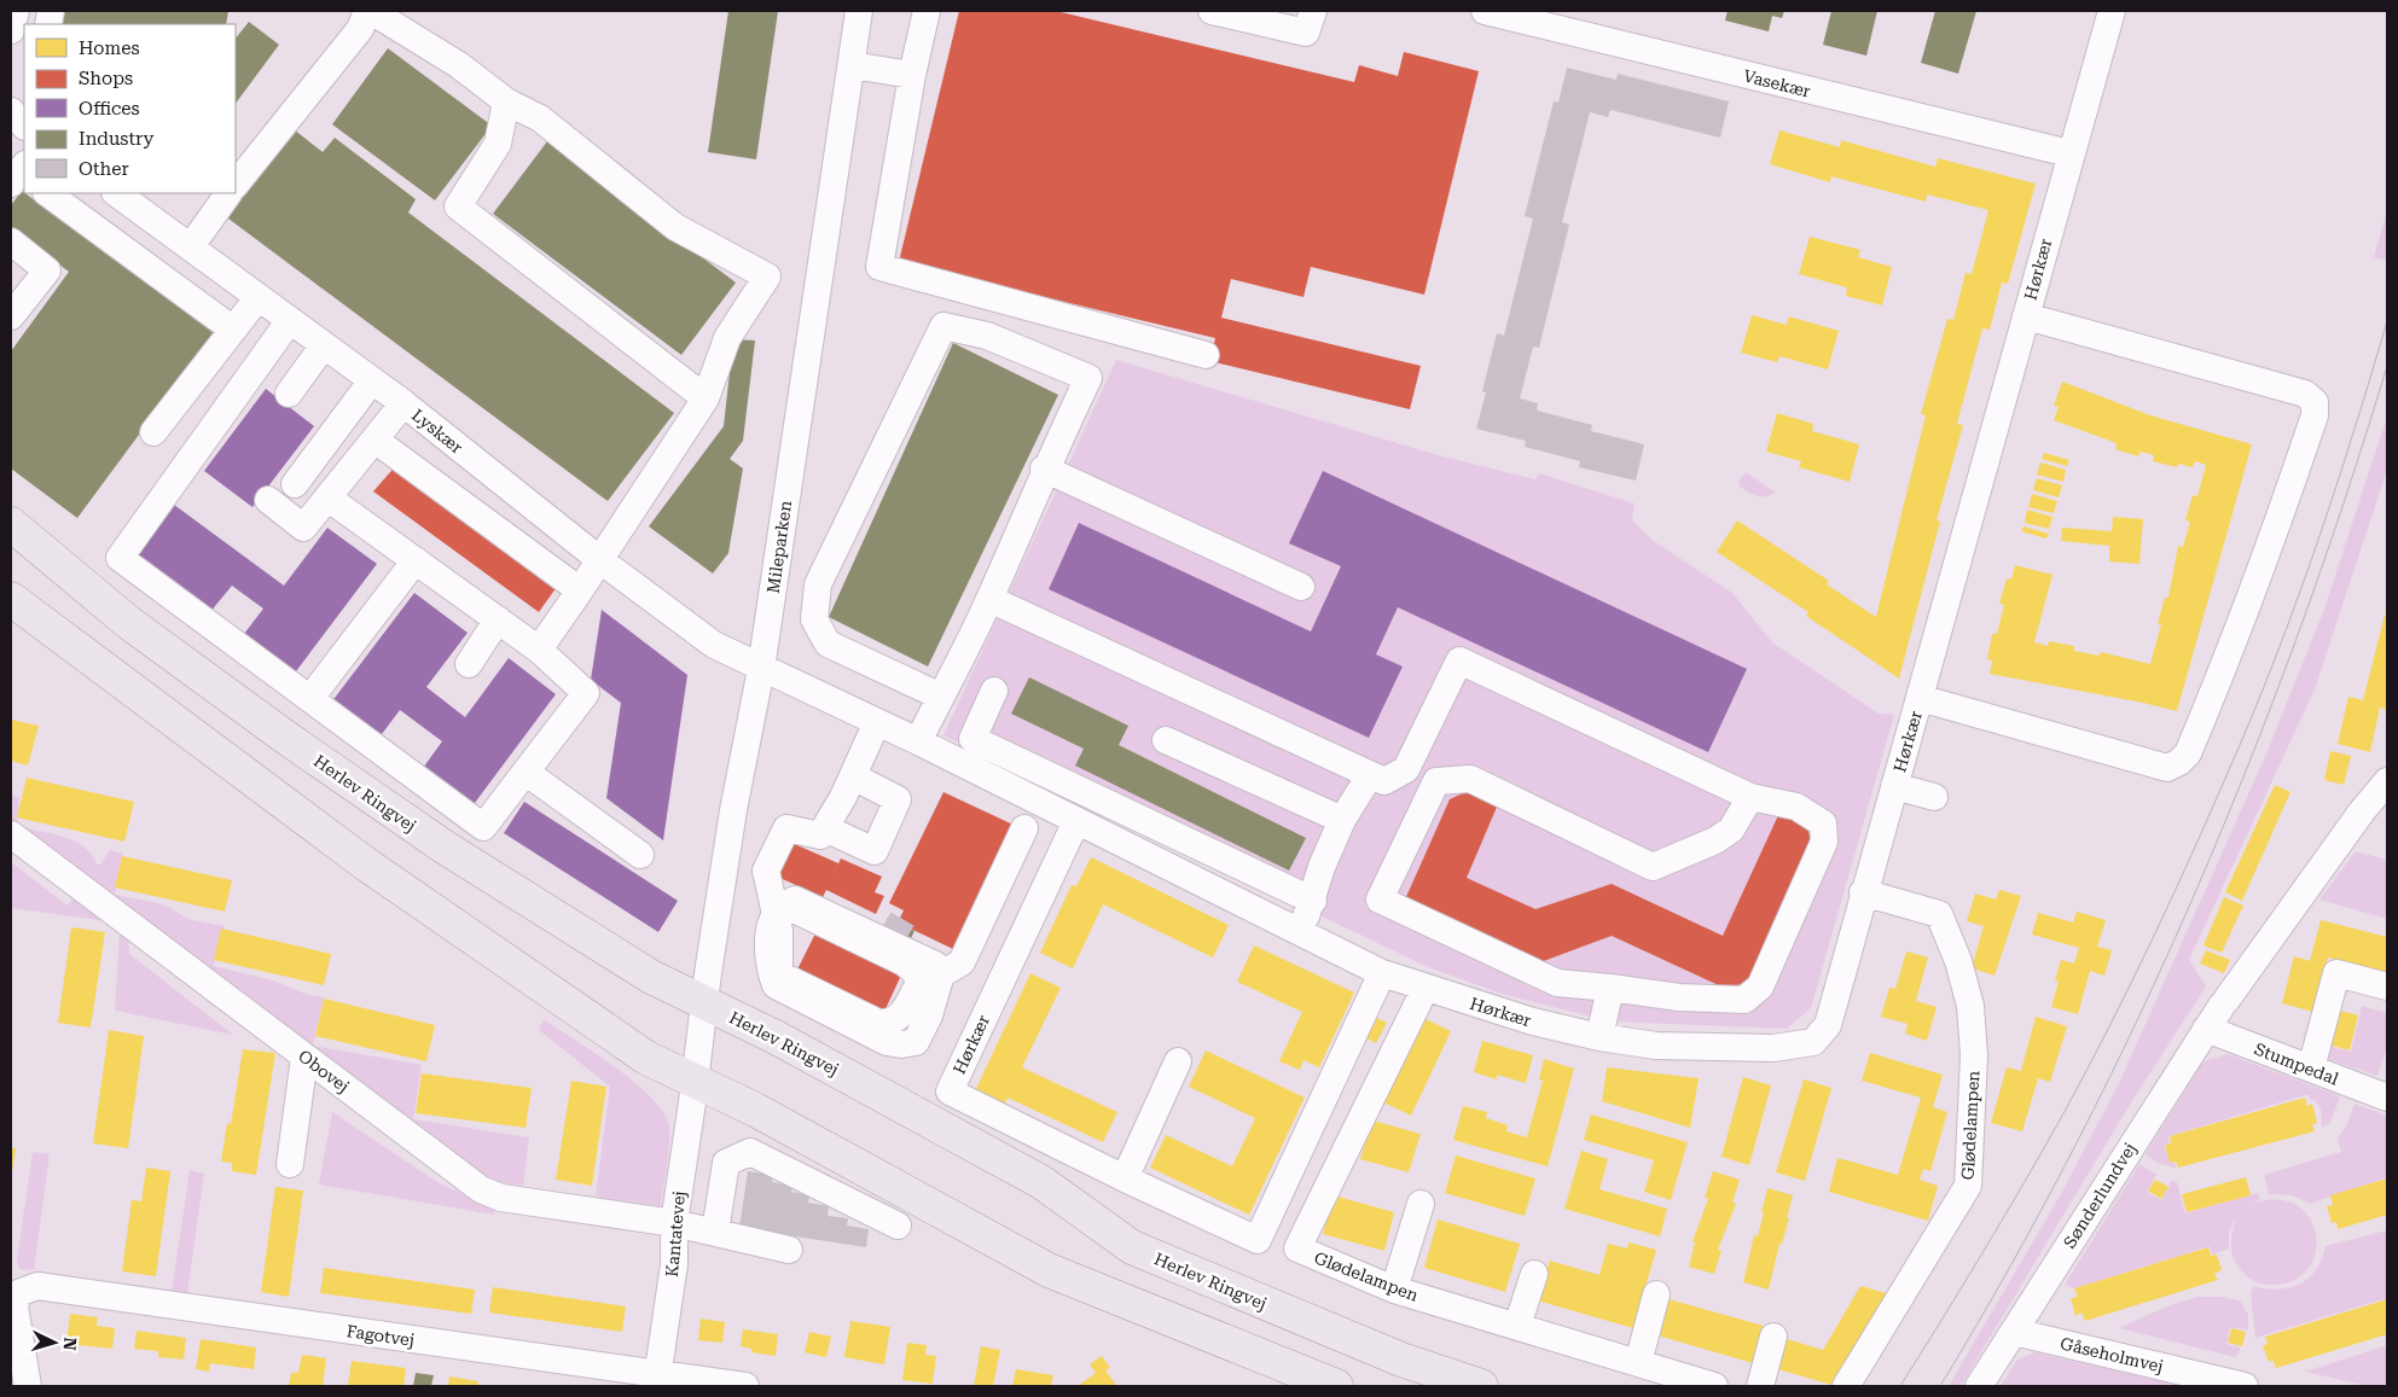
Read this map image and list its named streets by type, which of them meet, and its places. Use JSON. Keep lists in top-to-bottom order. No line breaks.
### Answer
{"streets":{"main road":["Herlev Ringvej"],"street":["Vasekær","Hørkær","Lyskær","Mileparken","Stumpedal","Obovej","Glødelampen","Sønderlundvej","Kantatevej","Fagotvej","Gåseholmvej"]},"crossings":[["Vasekær","Hørkær"],["Hørkær","Lyskær"],["Hørkær","Mileparken"],["Hørkær","Glødelampen"],["Lyskær","Mileparken"],["Mileparken","Herlev Ringvej"],["Mileparken","Kantatevej"],["Stumpedal","Sønderlundvej"],["Obovej","Kantatevej"],["Sønderlundvej","Gåseholmvej"],["Kantatevej","Fagotvej"]],"legend":["Homes","Shops","Offices","Industry","Other"],"north":"right"}
